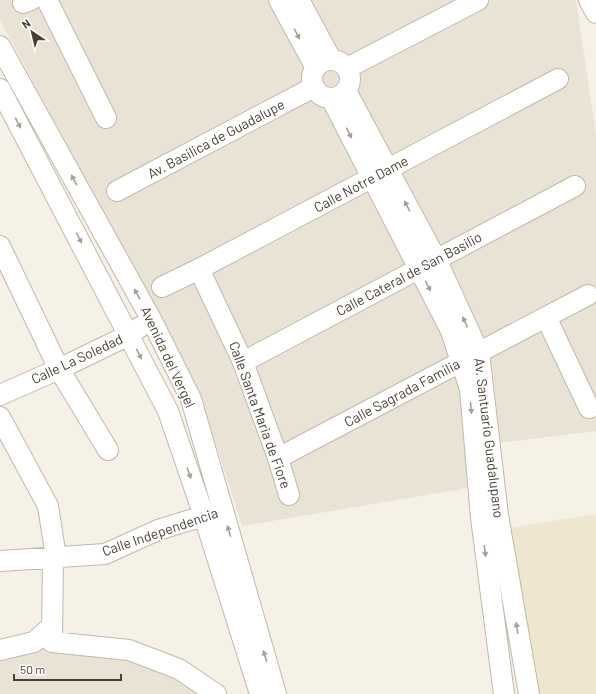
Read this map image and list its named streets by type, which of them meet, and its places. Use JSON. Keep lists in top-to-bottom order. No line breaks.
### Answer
{"streets":{"street":["Av. Basilica de Guadalupe","Calle Notre Dame","Calle Cateral de San Basilio","Avenida del Vergel","Calle La Soledad","Calle Sagrada Familia","Calle Santa Maria de Fiore","Av. Santuario Guadalupano","Calle Independencia"]},"crossings":[["Av. Basilica de Guadalupe","Av. Santuario Guadalupano"],["Calle Notre Dame","Calle Santa Maria de Fiore"],["Calle Notre Dame","Av. Santuario Guadalupano"],["Calle Cateral de San Basilio","Calle Santa Maria de Fiore"],["Calle Cateral de San Basilio","Av. Santuario Guadalupano"],["Avenida del Vergel","Calle La Soledad"],["Avenida del Vergel","Calle Independencia"],["Calle Sagrada Familia","Calle Santa Maria de Fiore"],["Calle Sagrada Familia","Av. Santuario Guadalupano"]],"scale_bar":"50 m","north":"top left"}
